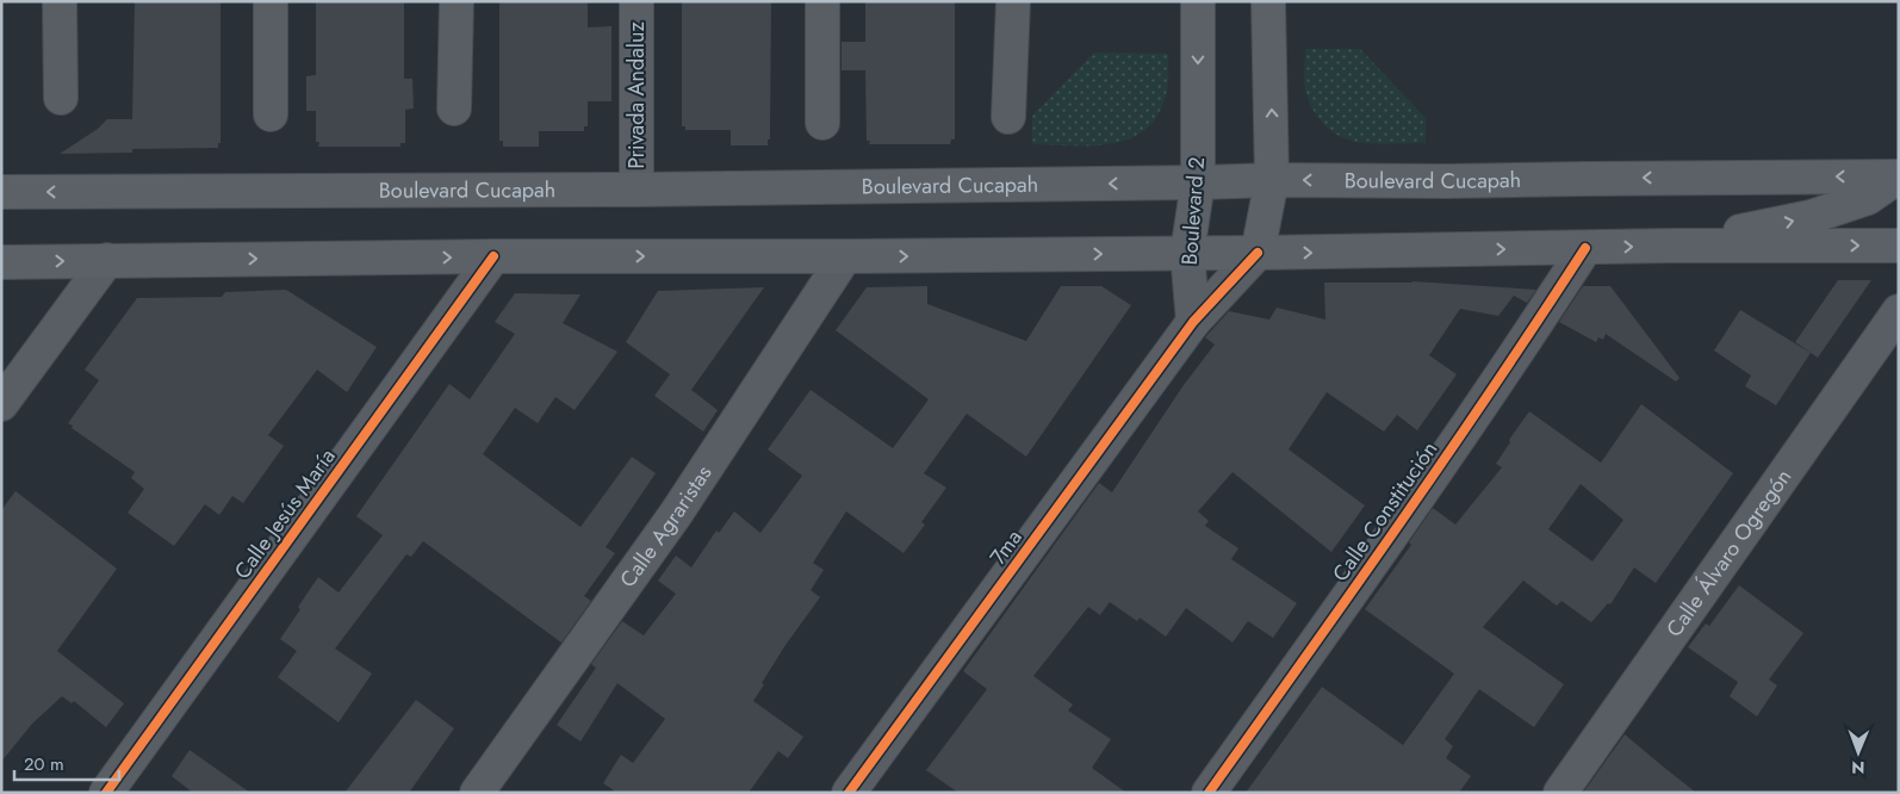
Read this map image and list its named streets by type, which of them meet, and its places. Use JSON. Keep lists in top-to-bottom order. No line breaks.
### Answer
{"streets":{"main road":["Boulevard Cucapah","Boulevard 2"],"street":["Privada Andaluz","Calle Constitución","Calle Jesús María","Calle Agraristas","7ma","Calle Álvaro Ogregón"]},"crossings":[["Privada Andaluz","Boulevard Cucapah"],["Boulevard Cucapah","Boulevard 2"],["Boulevard 2","7ma"]],"scale_bar":"20 m","north":"bottom"}
